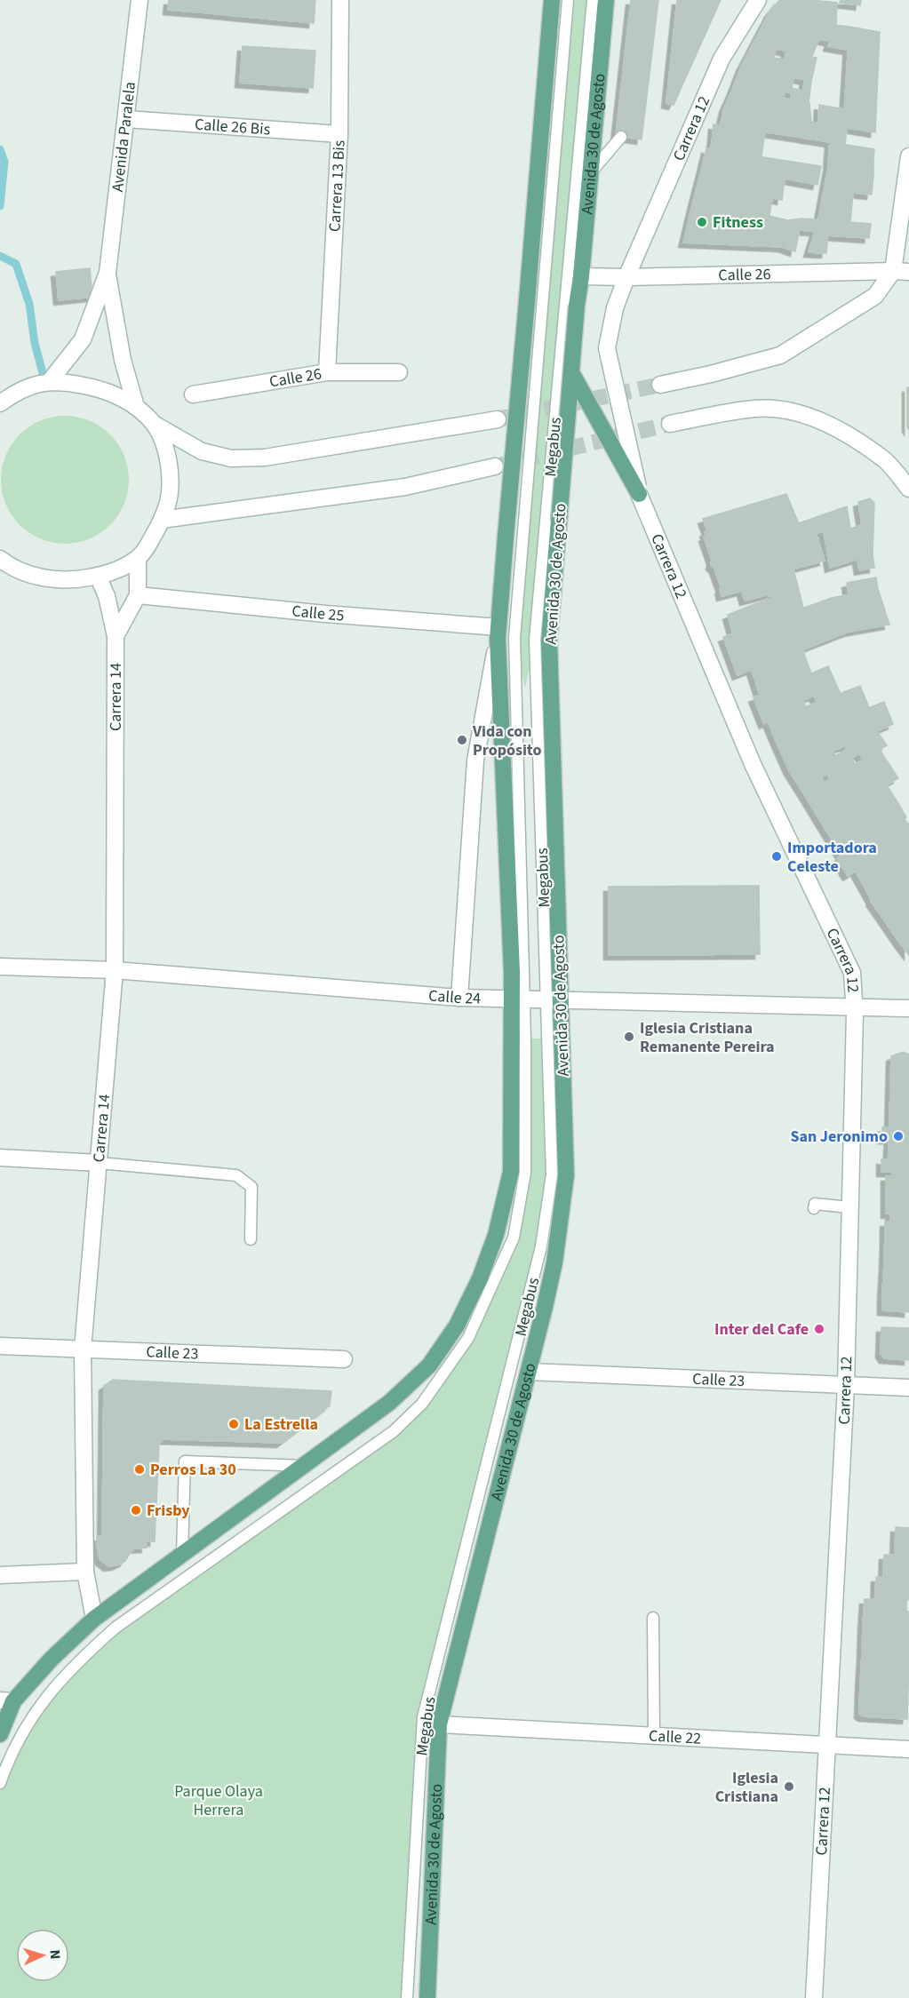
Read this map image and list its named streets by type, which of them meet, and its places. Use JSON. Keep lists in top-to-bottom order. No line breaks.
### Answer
{"streets":{"main road":["Avenida 30 de Agosto"],"street":["Calle 26 Bis","Carrera 12","Avenida Paralela","Carrera 13 Bis","Calle 26","Calle 25","Carrera 14","Calle 24","Calle 23","Calle 22"],"lane":["Megabus"]},"crossings":[["Calle 26 Bis","Avenida Paralela"],["Calle 26 Bis","Carrera 13 Bis"],["Carrera 12","Calle 26"],["Carrera 12","Calle 24"],["Carrera 12","Calle 23"],["Carrera 12","Calle 22"],["Avenida 30 de Agosto","Calle 26"],["Avenida 30 de Agosto","Megabus"],["Avenida 30 de Agosto","Calle 24"],["Avenida 30 de Agosto","Calle 23"],["Avenida 30 de Agosto","Calle 22"],["Carrera 13 Bis","Calle 26"],["Megabus","Calle 24"],["Calle 25","Carrera 14"],["Carrera 14","Calle 24"],["Carrera 14","Calle 23"]],"parks":["Parque Olaya Herrera"],"places":["Fitness","Vida con Propósito","Importadora Celeste","Iglesia Cristiana Remanente Pereira","San Jeronimo","Inter del Cafe","La Estrella","Perros La 30","Frisby","Iglesia Cristiana"],"north":"right"}
